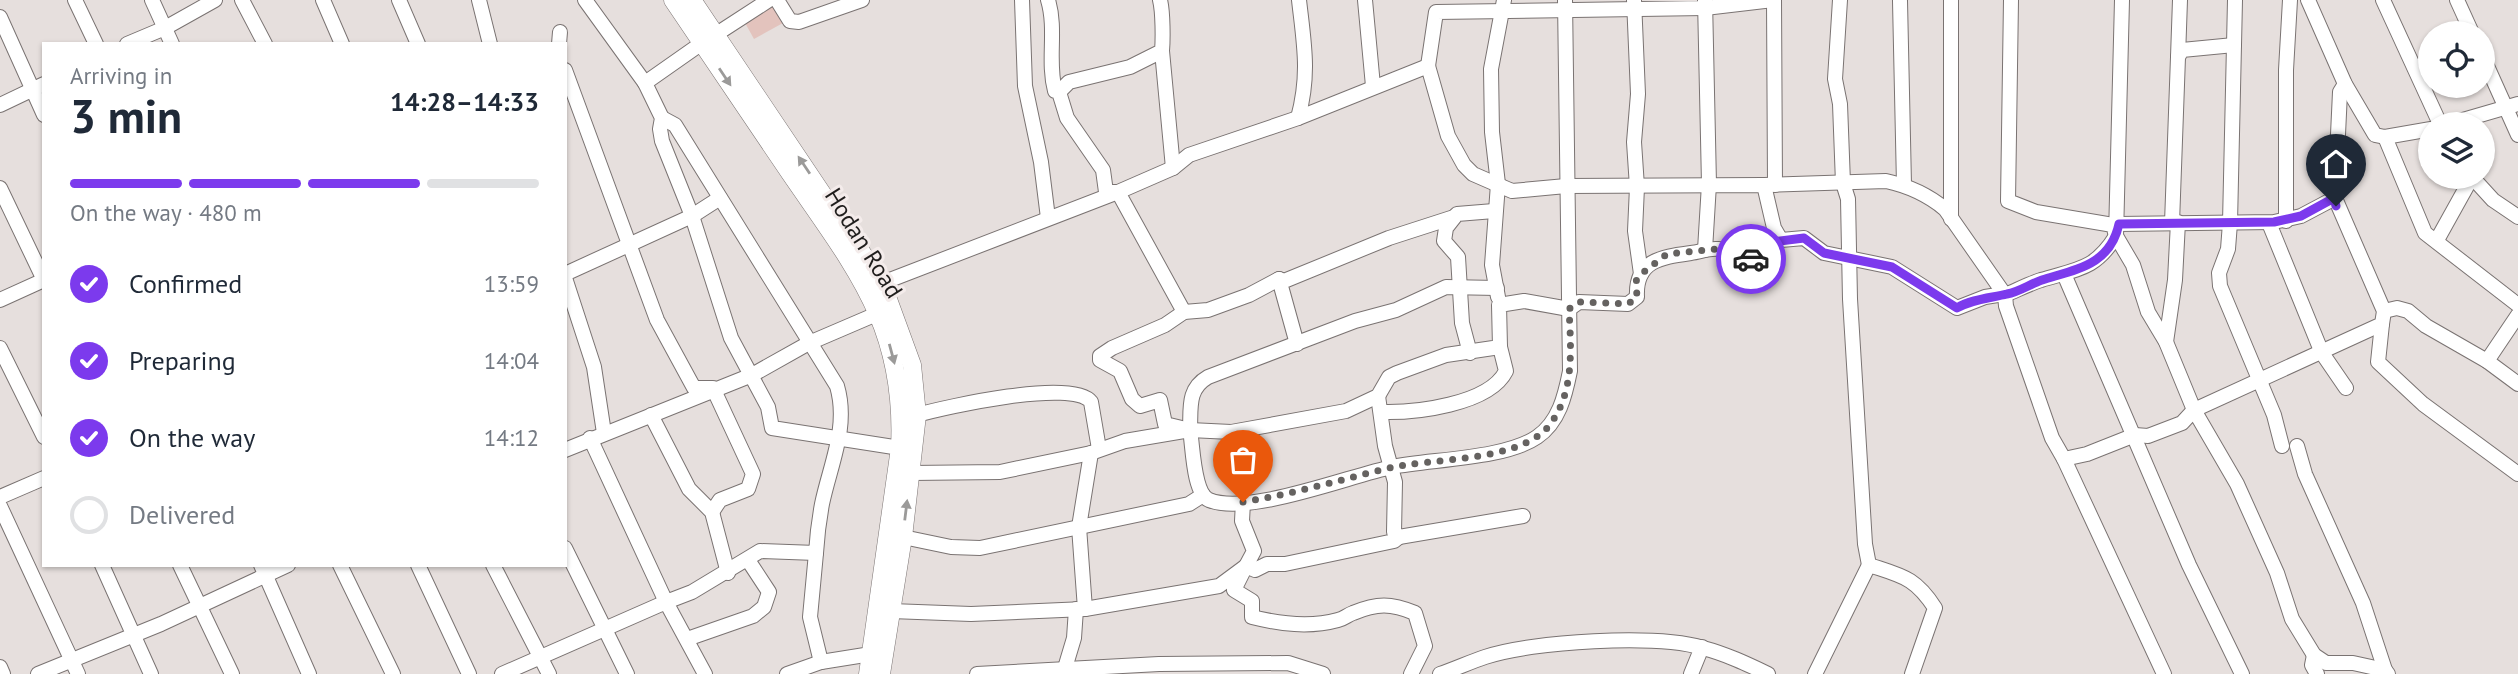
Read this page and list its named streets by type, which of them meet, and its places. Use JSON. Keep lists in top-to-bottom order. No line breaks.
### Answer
{"streets":{"main road":["Hodan Road"]},"page":{"heading":["3 min","Arriving in","14:28–14:33"],"bar":"On the way · 480 m","list":[["Confirmed","13:59"],["Preparing","14:04"],["On the way","14:12"],"Delivered"]}}
